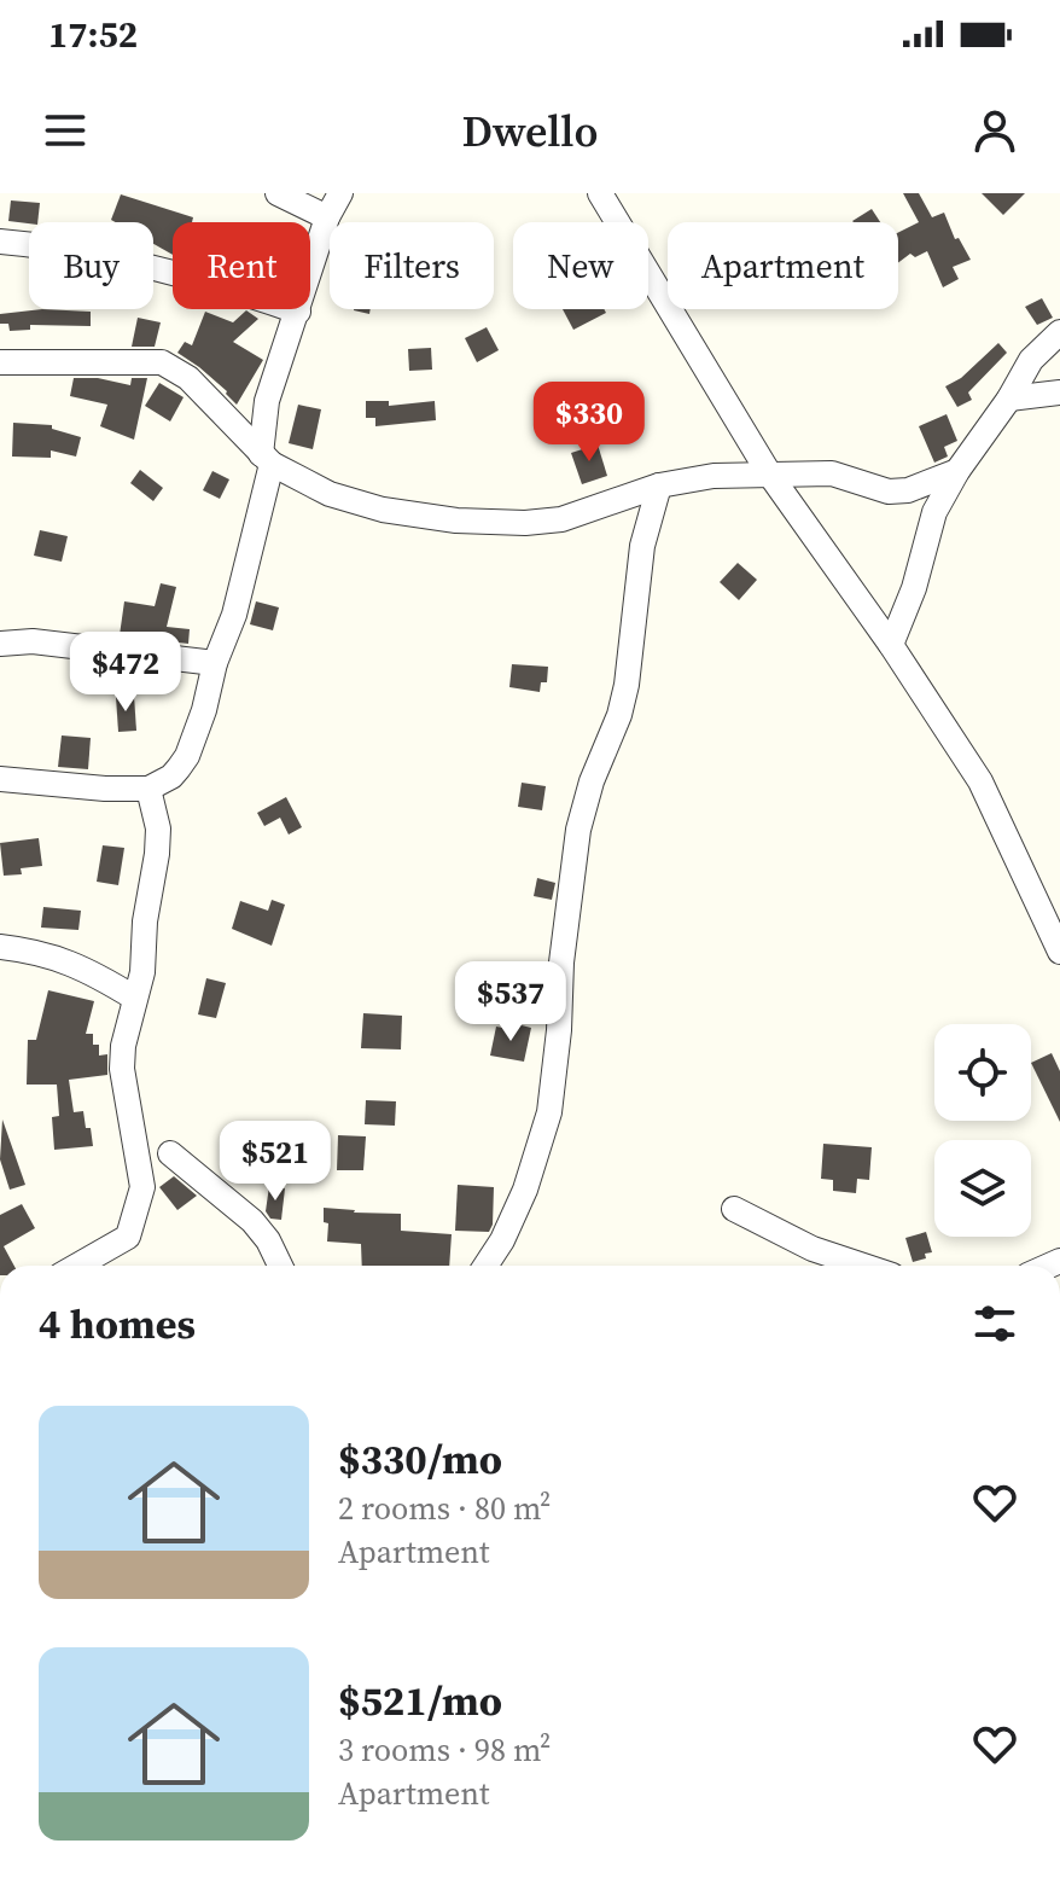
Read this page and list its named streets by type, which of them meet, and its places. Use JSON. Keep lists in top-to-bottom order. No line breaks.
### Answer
{"page":{"status":"17:52","header":"Dwello","chip":["Buy","Rent","Filters","New","Apartment"],"price":["$330","$472","$537","$521"],"heading":"4 homes","list":[{"name":"$330/mo","note":"2 rooms · 80 m² · Apartment"},{"name":"$521/mo","note":"3 rooms · 98 m² · Apartment"}]}}
